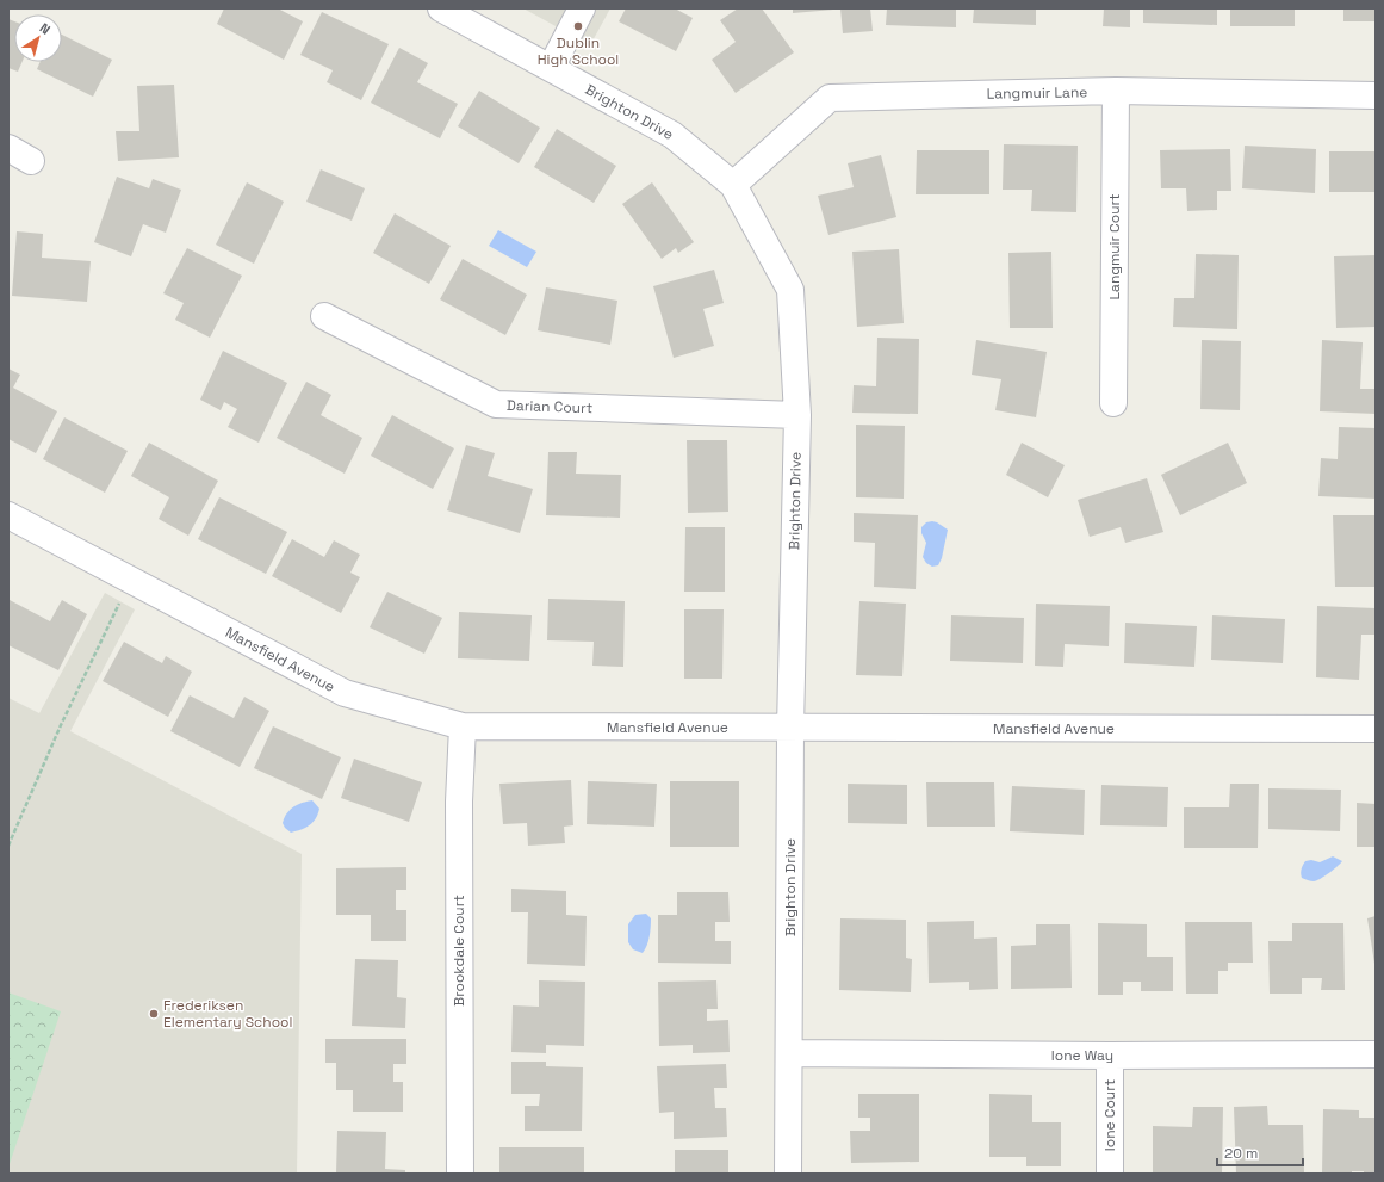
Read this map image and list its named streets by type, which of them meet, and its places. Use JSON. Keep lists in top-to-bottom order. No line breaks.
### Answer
{"streets":{"street":["Langmuir Lane","Brighton Drive","Langmuir Court","Darian Court","Mansfield Avenue","Brookdale Court","Ione Way","Ione Court"]},"crossings":[["Langmuir Lane","Brighton Drive"],["Langmuir Lane","Langmuir Court"],["Brighton Drive","Darian Court"],["Brighton Drive","Mansfield Avenue"],["Brighton Drive","Ione Way"],["Mansfield Avenue","Brookdale Court"],["Ione Way","Ione Court"]],"places":["Dublin High School","Frederiksen Elementary School"],"scale_bar":"20 m","north":"top right"}
